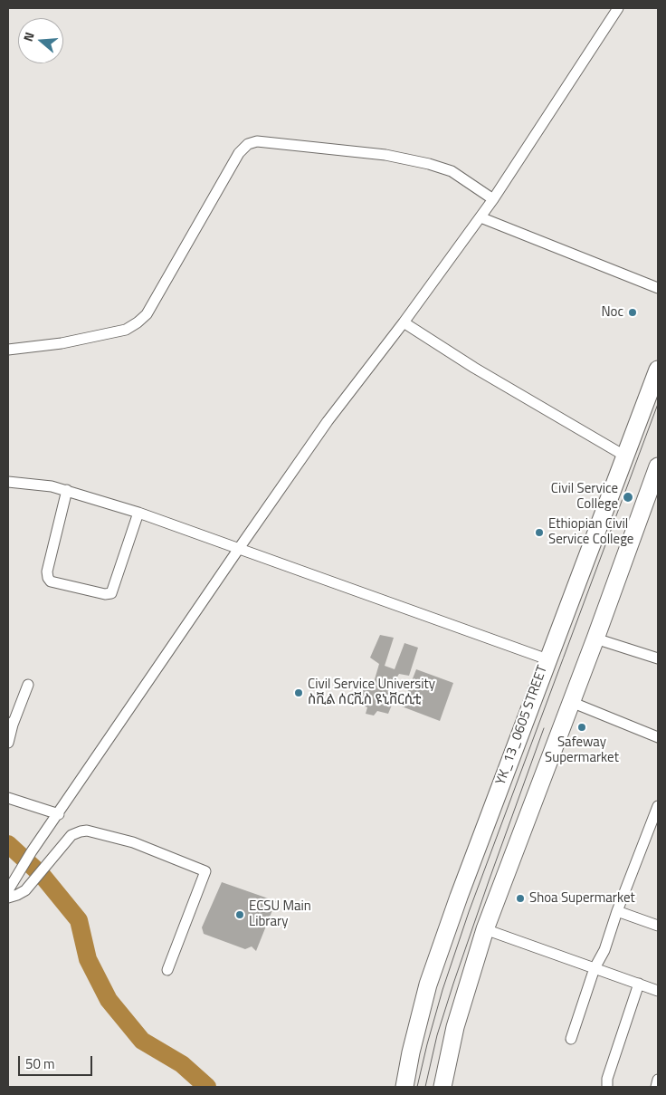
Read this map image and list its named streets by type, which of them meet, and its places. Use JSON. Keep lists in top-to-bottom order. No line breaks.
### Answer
{"streets":{"main road":["YK_13_0605 STREET"]},"places":["Noc","Civil Service College","Ethiopian Civil Service College","Civil Service University ስቪል ሰርቪስ ዩኒቨርሲቲ","Safeway Supermarket","Shoa Supermarket","ECSU Main Library"],"scale_bar":"50 m","north":"left"}
